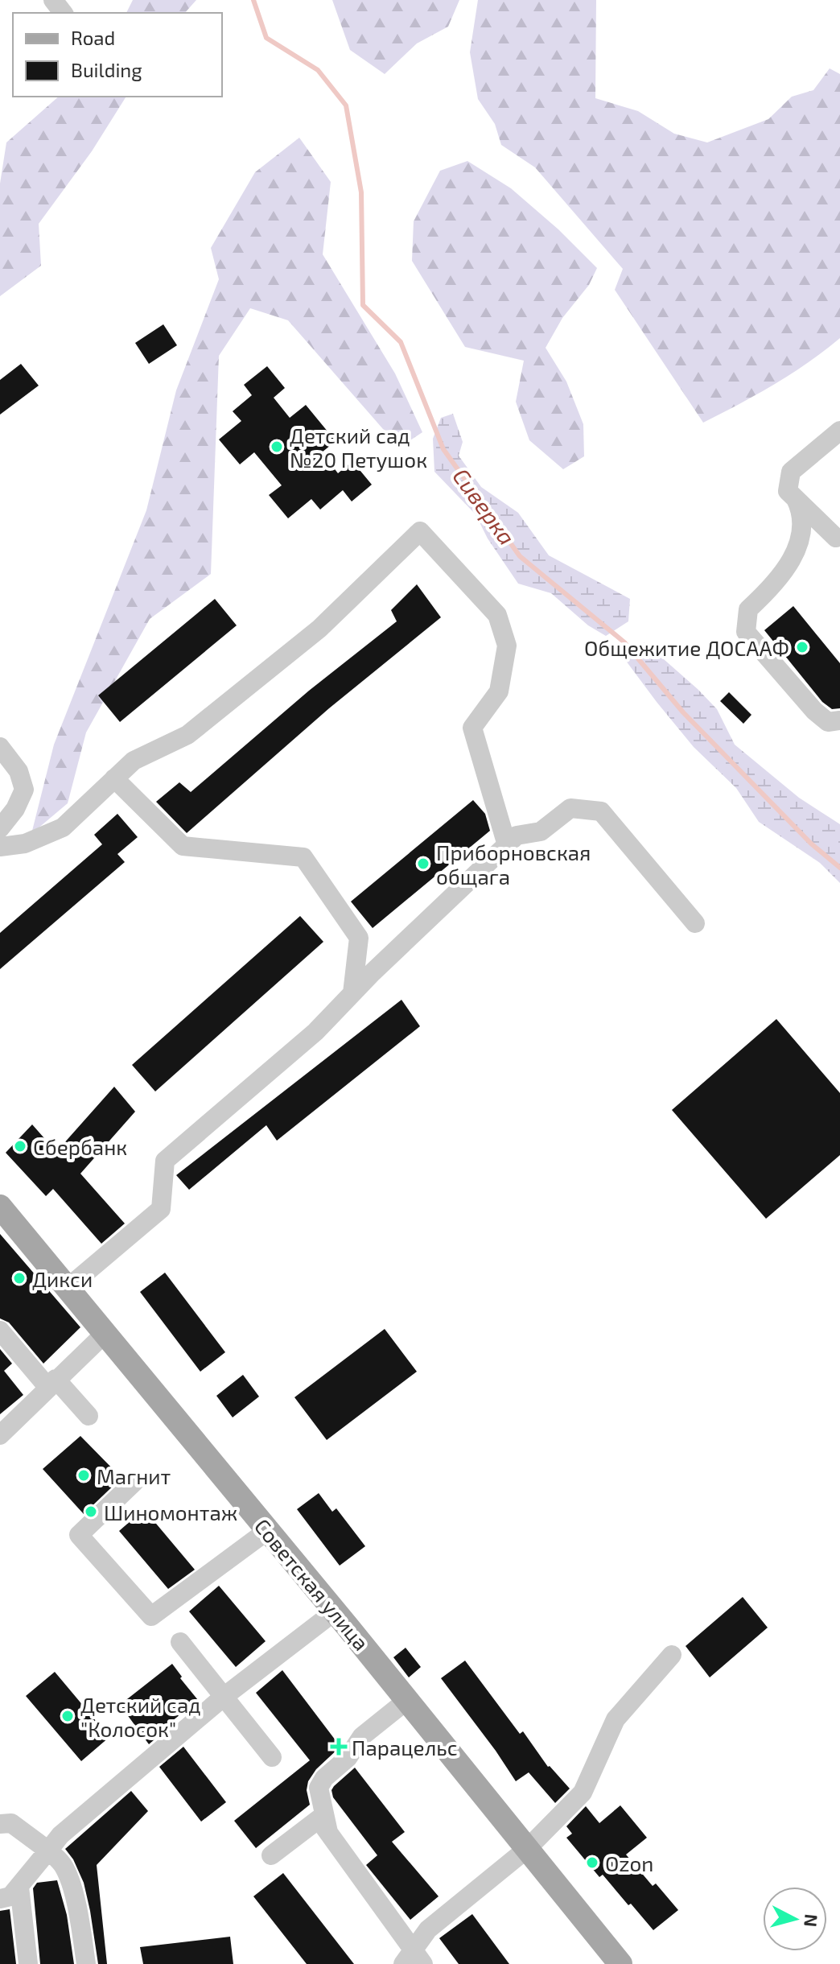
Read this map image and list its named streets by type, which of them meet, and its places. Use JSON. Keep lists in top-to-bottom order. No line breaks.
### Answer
{"streets":{"main road":["Советская улица"]},"water":["Сиверка"],"places":{"other":["Детский сад №20 Петушок","Общежитие ДОСААФ","Приборновская общага","Сбербанк","Дикси","Магнит","Шиномонтаж","Детский сад \"Колосок\"","Ozon"],"health":["Парацельс"]},"legend":["Road","Building"],"north":"right"}
